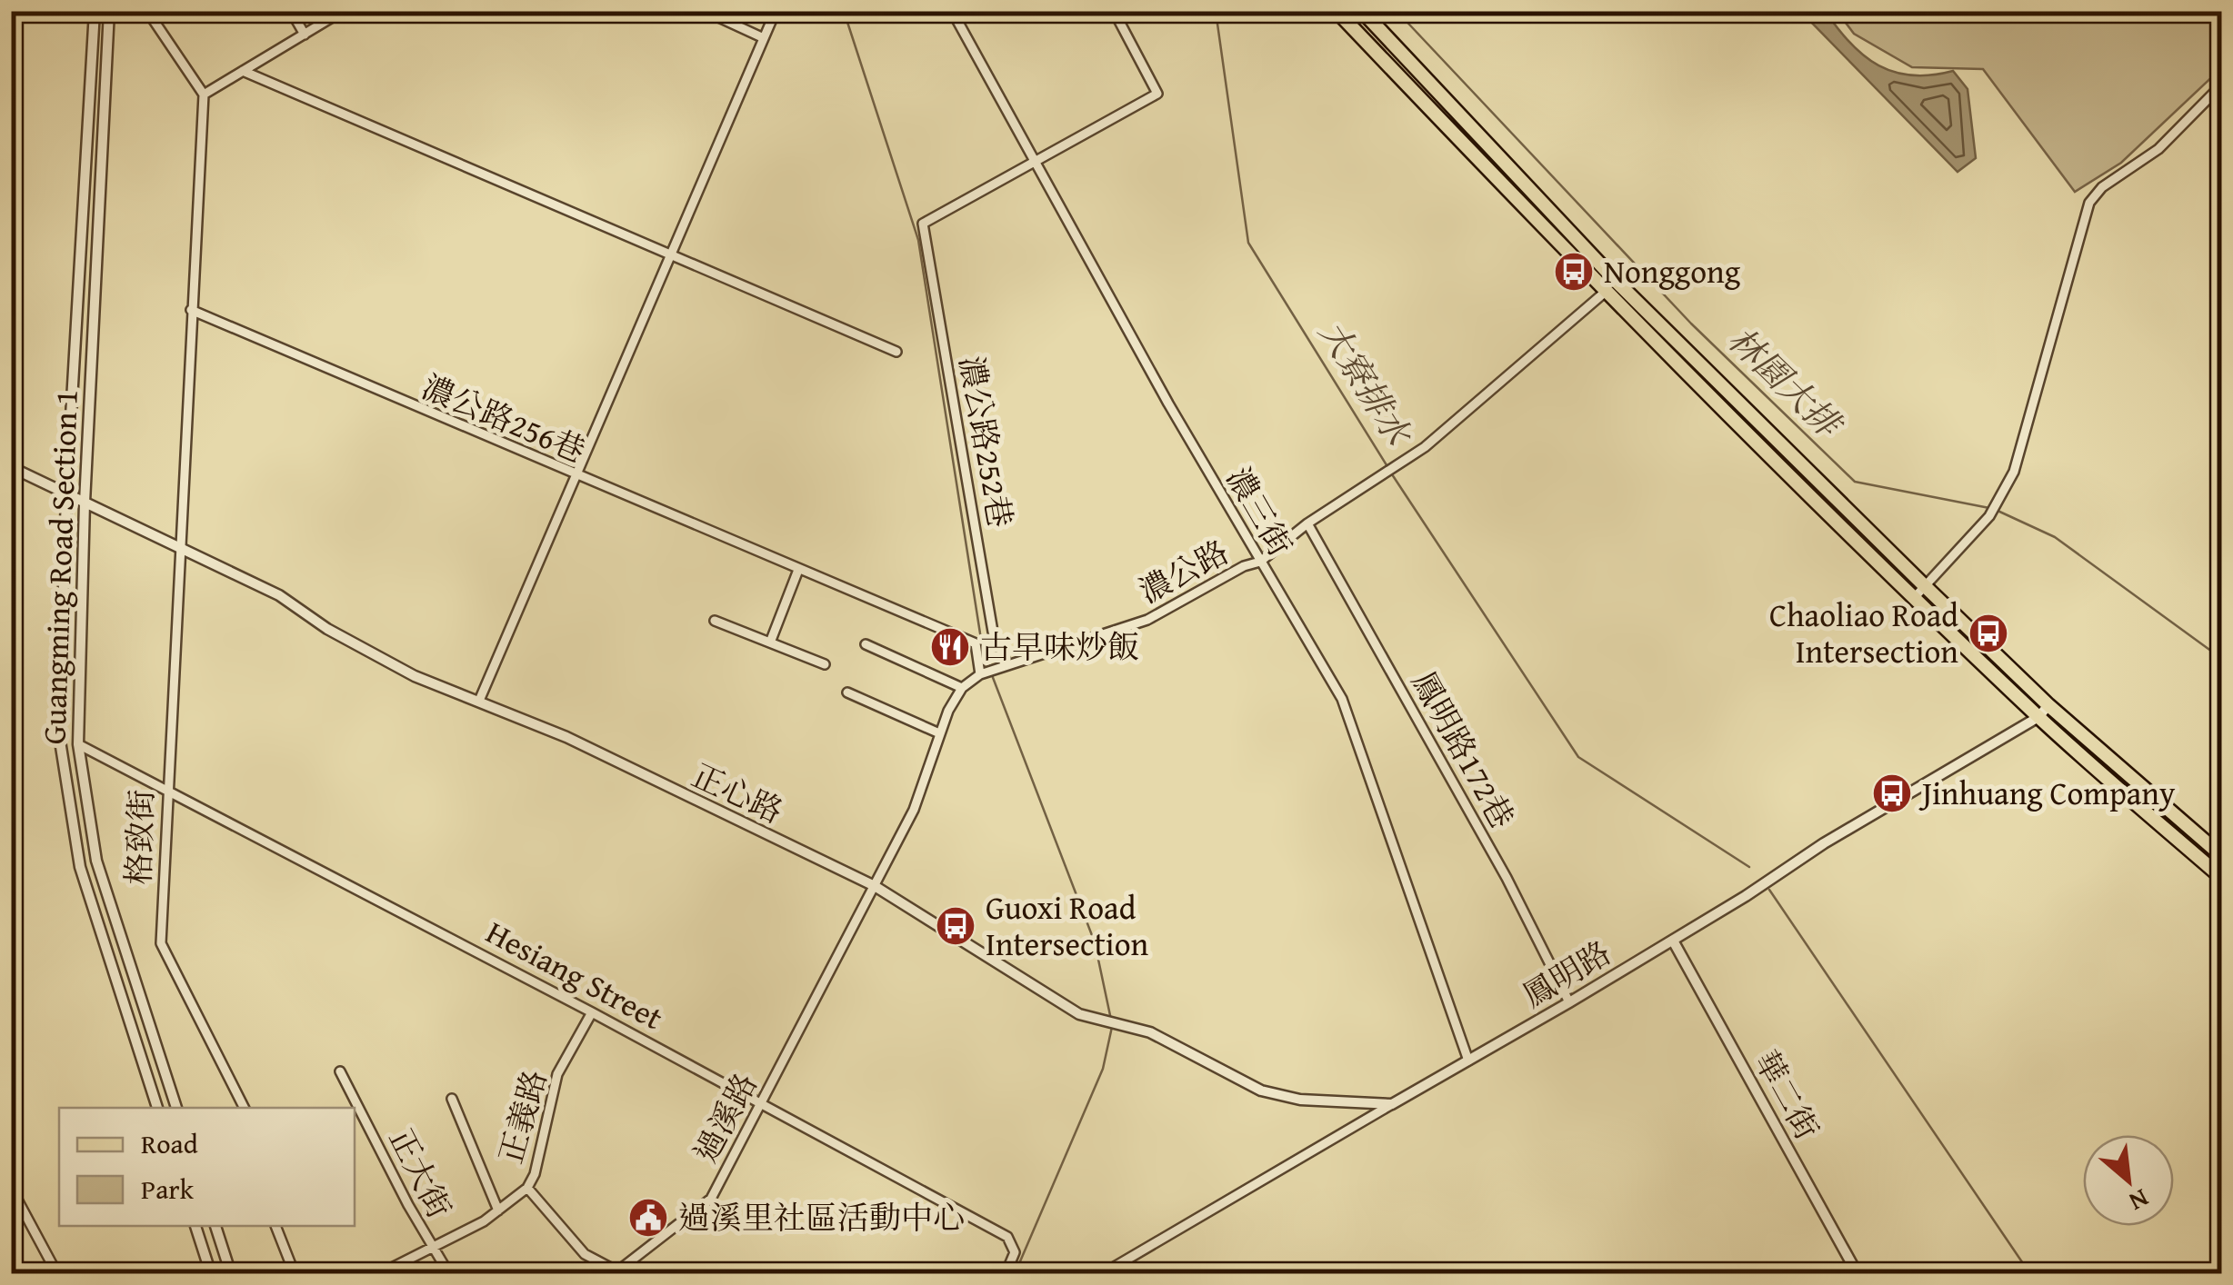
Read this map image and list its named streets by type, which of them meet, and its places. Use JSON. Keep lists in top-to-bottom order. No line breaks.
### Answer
{"streets":{"street":["濃公路256巷","濃公路252巷","濃三街","Guangming Road Section 1","濃公路","鳳明路172巷","正心路","格致街","鳳明路","Hesiang Street","華二街","正義路","過溪路","正大街"]},"crossings":[["濃公路256巷","濃公路"],["濃公路256巷","格致街"],["濃公路252巷","濃三街"],["濃公路252巷","濃公路"],["濃三街","濃公路"],["濃三街","鳳明路"],["Guangming Road Section 1","正心路"],["Guangming Road Section 1","Hesiang Street"],["濃公路","鳳明路172巷"],["濃公路","正心路"],["濃公路","過溪路"],["鳳明路172巷","鳳明路"],["正心路","格致街"],["正心路","鳳明路"],["正心路","過溪路"],["格致街","Hesiang Street"],["鳳明路","華二街"],["Hesiang Street","正義路"],["Hesiang Street","過溪路"],["正義路","過溪路"]],"water":["林園大排","大寮排水"],"places":{"bus stop":["Nonggong","Chaoliao Road Intersection","Jinhuang Company","Guoxi Road Intersection"],"restaurant":["古早味炒飯"],"public building":["過溪里社區活動中心"]},"legend":["Road","Park"],"north":"bottom right"}
